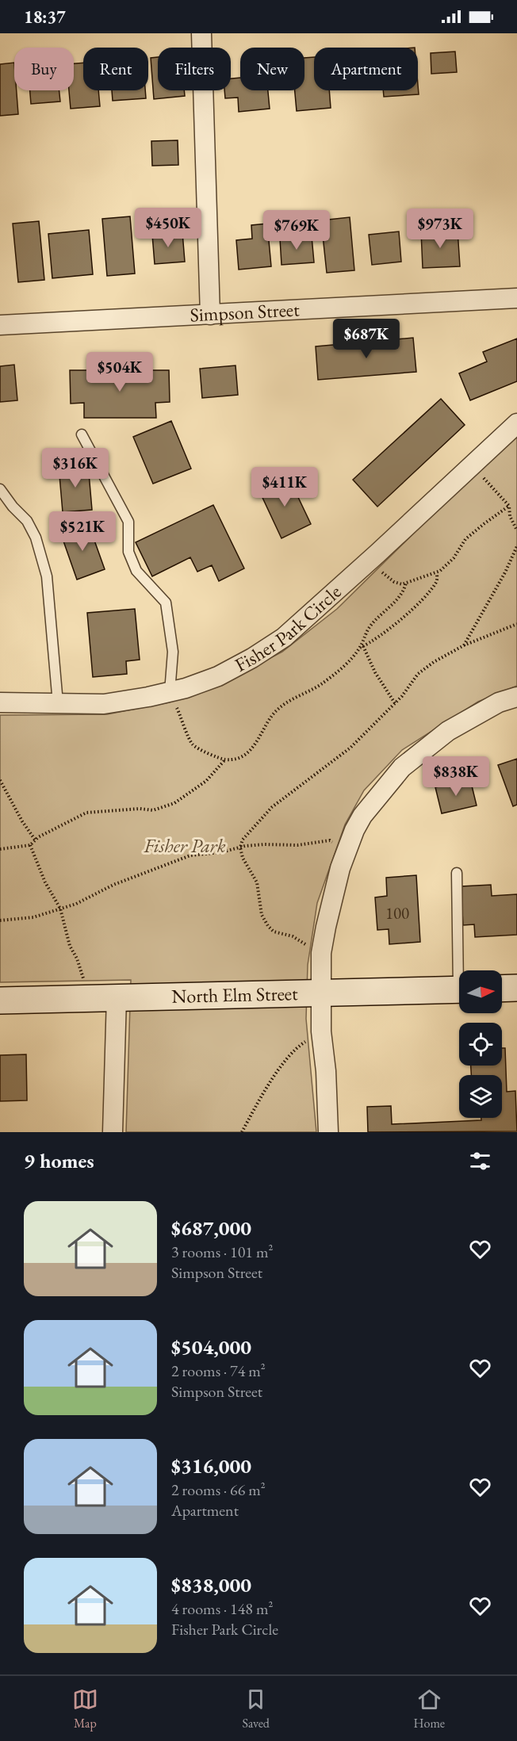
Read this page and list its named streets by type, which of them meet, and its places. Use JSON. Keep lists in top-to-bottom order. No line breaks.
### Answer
{"streets":{"main road":["North Elm Street"],"street":["Simpson Street","Fisher Park Circle"]},"parks":["Fisher Park"],"house_numbers":["100"],"north":"right","page":{"status":"18:37","chip":["Buy","Rent","Filters","New","Apartment"],"price":["$450K","$973K","$769K","$687K","$504K","$316K","$411K","$521K","$838K"],"heading":"9 homes","list":[{"name":"$687,000","note":"3 rooms · 101 m² · Simpson Street"},{"name":"$504,000","note":"2 rooms · 74 m² · Simpson Street"},{"name":"$316,000","note":"2 rooms · 66 m² · Apartment"},{"name":"$838,000","note":"4 rooms · 148 m² · Fisher Park Circle"}],"tabs":["Map","Saved","Home"]}}
